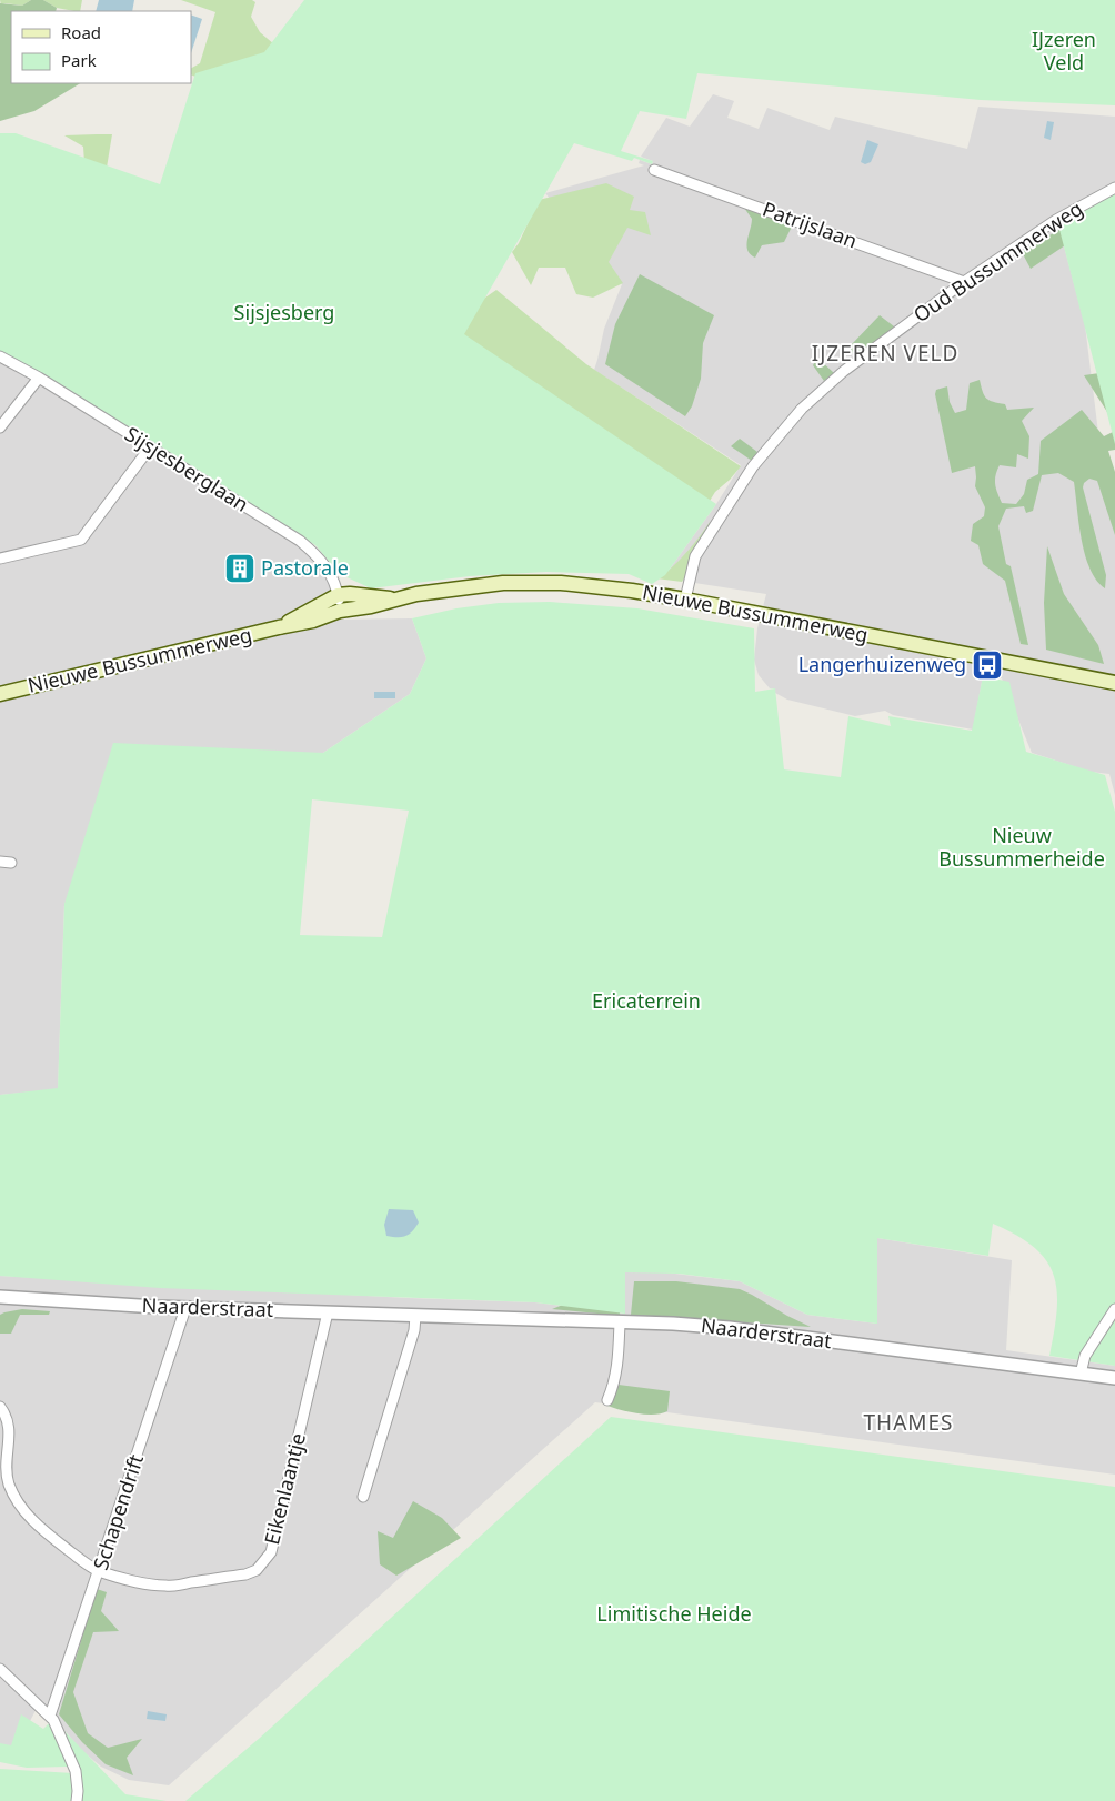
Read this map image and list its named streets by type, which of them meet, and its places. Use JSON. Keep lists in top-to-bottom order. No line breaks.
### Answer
{"streets":{"main road":["Nieuwe Bussummerweg"],"street":["Patrijslaan","Oud Bussummerweg","Sijsjesberglaan","Naarderstraat","Eikenlaantje","Schapendrift"]},"crossings":[["Patrijslaan","Oud Bussummerweg"],["Oud Bussummerweg","Nieuwe Bussummerweg"],["Sijsjesberglaan","Nieuwe Bussummerweg"],["Naarderstraat","Eikenlaantje"],["Naarderstraat","Schapendrift"],["Eikenlaantje","Schapendrift"]],"districts":["IJZEREN VELD","THAMES"],"parks":["IJzeren Veld","Sijsjesberg","Nieuw Bussummerheide","Ericaterrein","Limitische Heide"],"places":{"building":["Pastorale"],"bus stop":["Langerhuizenweg"]},"legend":["Road","Park"]}
